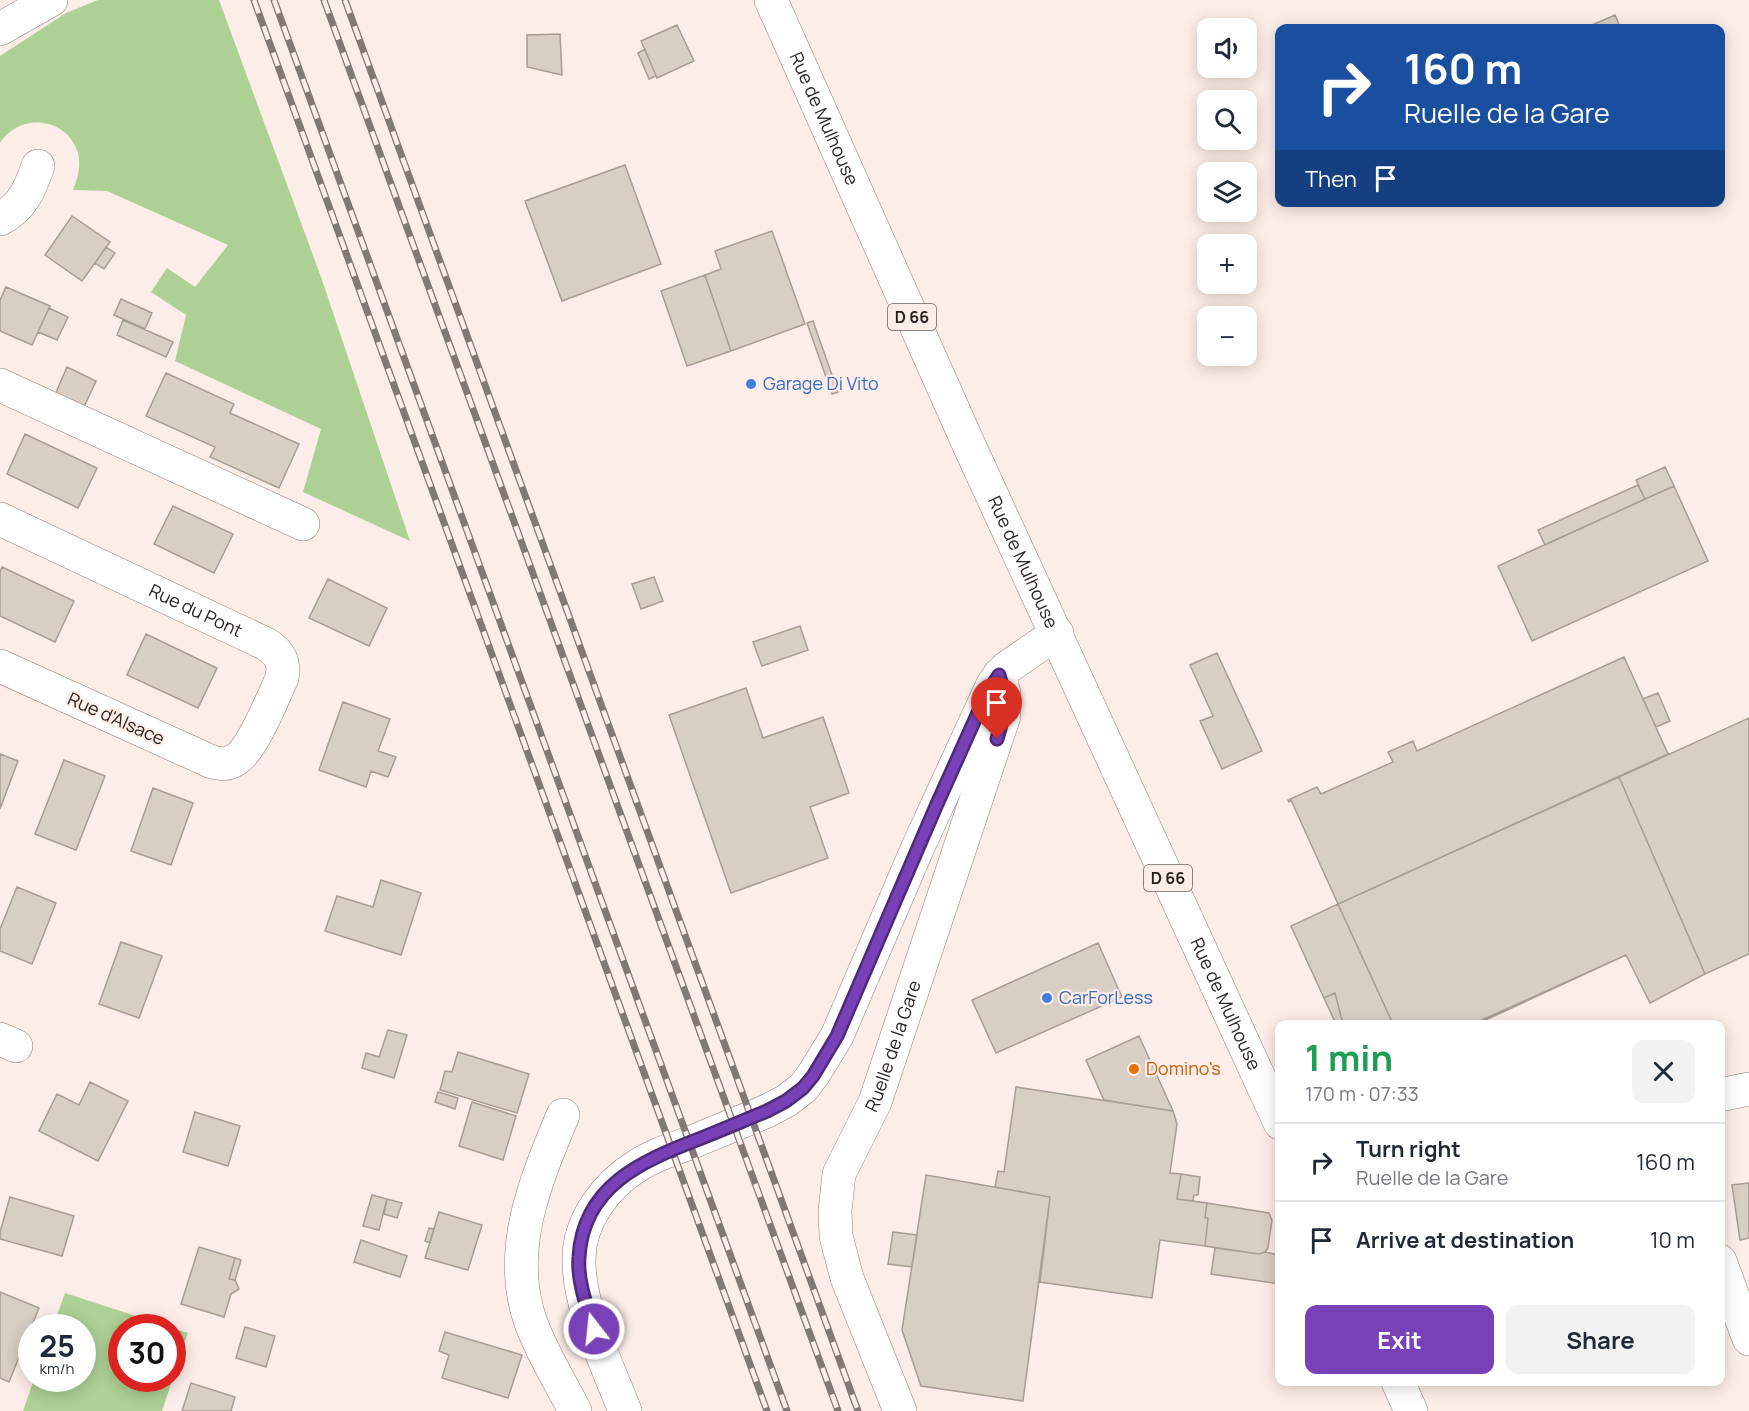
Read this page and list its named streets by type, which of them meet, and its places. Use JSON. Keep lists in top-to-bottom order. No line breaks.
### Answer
{"streets":{"street":["Rue de Mulhouse","D 66","Rue du Pont","Rue d'Alsace","Ruelle de la Gare"]},"crossings":[["Rue du Pont","Rue d'Alsace"]],"places":["Garage Di Vito","CarForLess","Domino's"],"page":{"map_buttons":["+","−"],"turn":["160 m","Ruelle de la Gare"],"then":"Then","heading":["1 min","170 m · 07:33"],"list":[{"name":"Turn right","note":"Ruelle de la Gare","value":"160 m"},{"name":"Arrive at destination","value":"10 m"}],"buttons":["Exit","Share"],"speed":"25 km/h","limit":"30"}}
